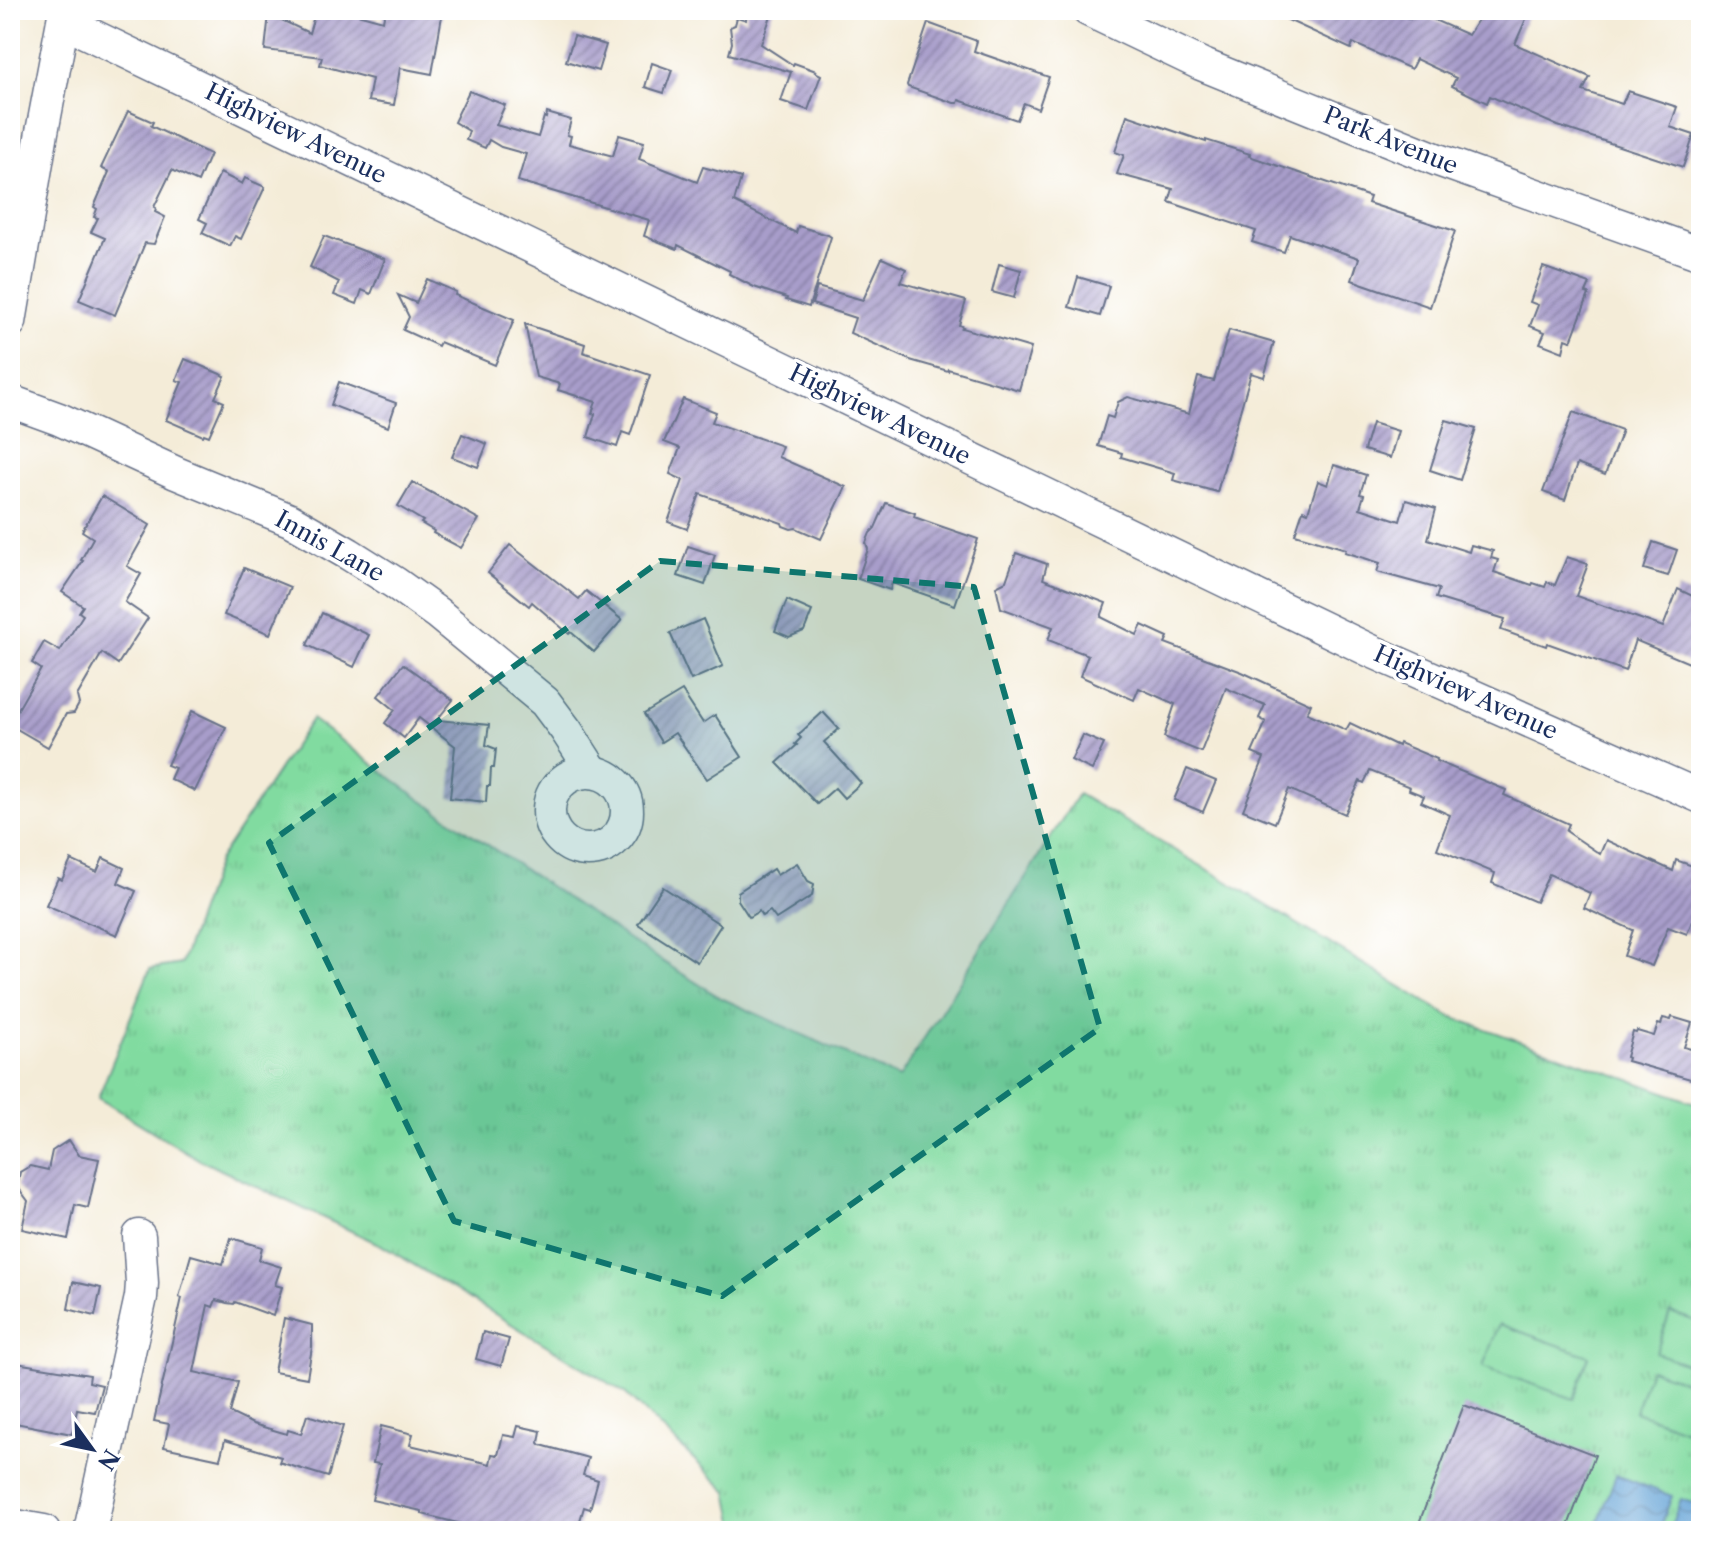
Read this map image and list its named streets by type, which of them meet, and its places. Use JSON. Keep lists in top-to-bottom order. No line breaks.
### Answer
{"streets":{"street":["Highview Avenue","Park Avenue","Innis Lane"]},"north":"bottom right"}
